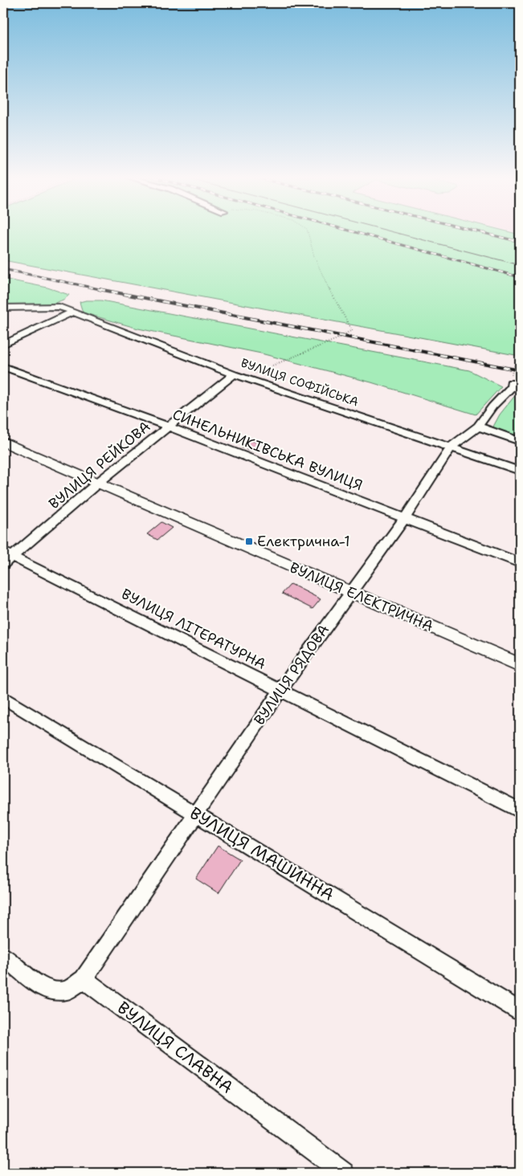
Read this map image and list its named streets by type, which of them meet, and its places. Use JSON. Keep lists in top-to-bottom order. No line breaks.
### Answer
{"streets":{"street":["ВУЛИЦЯ СОФІЙСЬКА","СИНЕЛЬНИКІВСЬКА ВУЛИЦЯ","ВУЛИЦЯ РЕЙКОВА","ВУЛИЦЯ ЕЛЕКТРИЧНА","ВУЛИЦЯ ЛІТЕРАТУРНА","ВУЛИЦЯ РЯДОВА","ВУЛИЦЯ МАШИННА","ВУЛИЦЯ СЛАВНА"]},"crossings":[["ВУЛИЦЯ СОФІЙСЬКА","ВУЛИЦЯ РЕЙКОВА"],["ВУЛИЦЯ СОФІЙСЬКА","ВУЛИЦЯ РЯДОВА"],["СИНЕЛЬНИКІВСЬКА ВУЛИЦЯ","ВУЛИЦЯ РЕЙКОВА"],["СИНЕЛЬНИКІВСЬКА ВУЛИЦЯ","ВУЛИЦЯ РЯДОВА"],["ВУЛИЦЯ РЕЙКОВА","ВУЛИЦЯ ЕЛЕКТРИЧНА"],["ВУЛИЦЯ РЕЙКОВА","ВУЛИЦЯ ЛІТЕРАТУРНА"],["ВУЛИЦЯ ЕЛЕКТРИЧНА","ВУЛИЦЯ РЯДОВА"],["ВУЛИЦЯ ЛІТЕРАТУРНА","ВУЛИЦЯ РЯДОВА"],["ВУЛИЦЯ РЯДОВА","ВУЛИЦЯ МАШИННА"],["ВУЛИЦЯ РЯДОВА","ВУЛИЦЯ СЛАВНА"]],"places":{"transit":["Електрична-1"]}}
